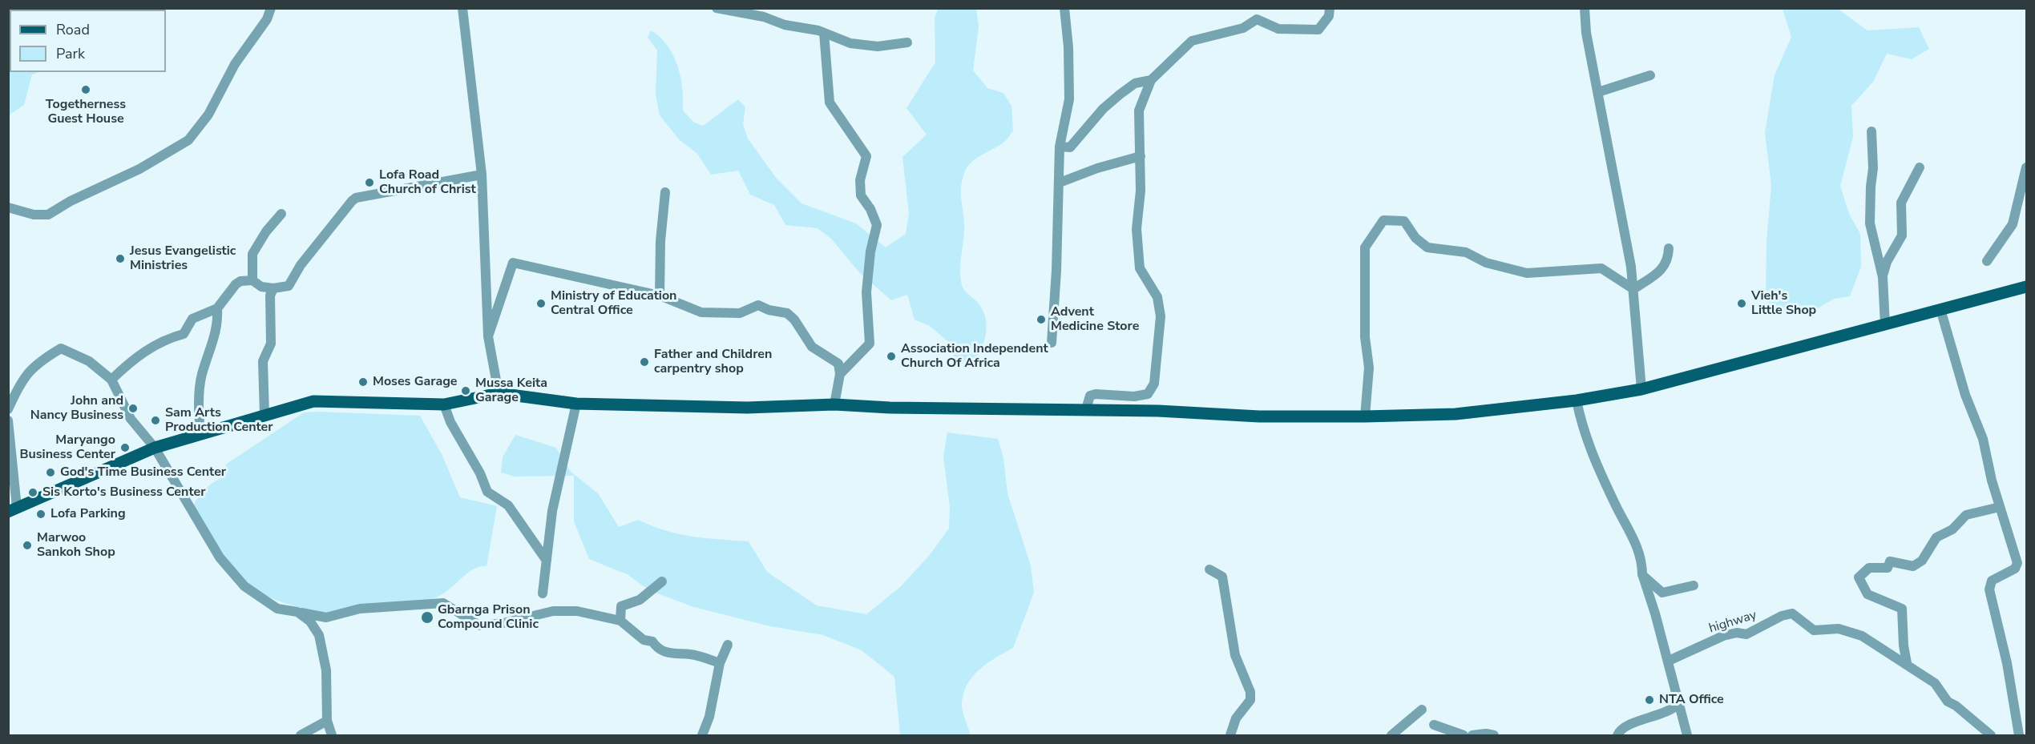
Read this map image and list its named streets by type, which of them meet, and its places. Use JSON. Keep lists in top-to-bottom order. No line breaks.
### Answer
{"streets":{"street":["highway"]},"places":["Togetherness Guest House","Lofa Road Church of Christ","Jesus Evangelistic Ministries","Ministry of Education Central Office","Vieh's Little Shop","Advent Medicine Store","Association Independent Church Of Africa","Father and Children carpentry shop","Moses Garage","Mussa Keita Garage","John and Nancy Business","Sam Arts Production Center","Maryango Business Center","God's Time Business Center","Sis Korto's Business Center","Lofa Parking","Marwoo Sankoh Shop","Gbarnga Prison Compound Clinic","NTA Office"],"legend":["Road","Park"]}
